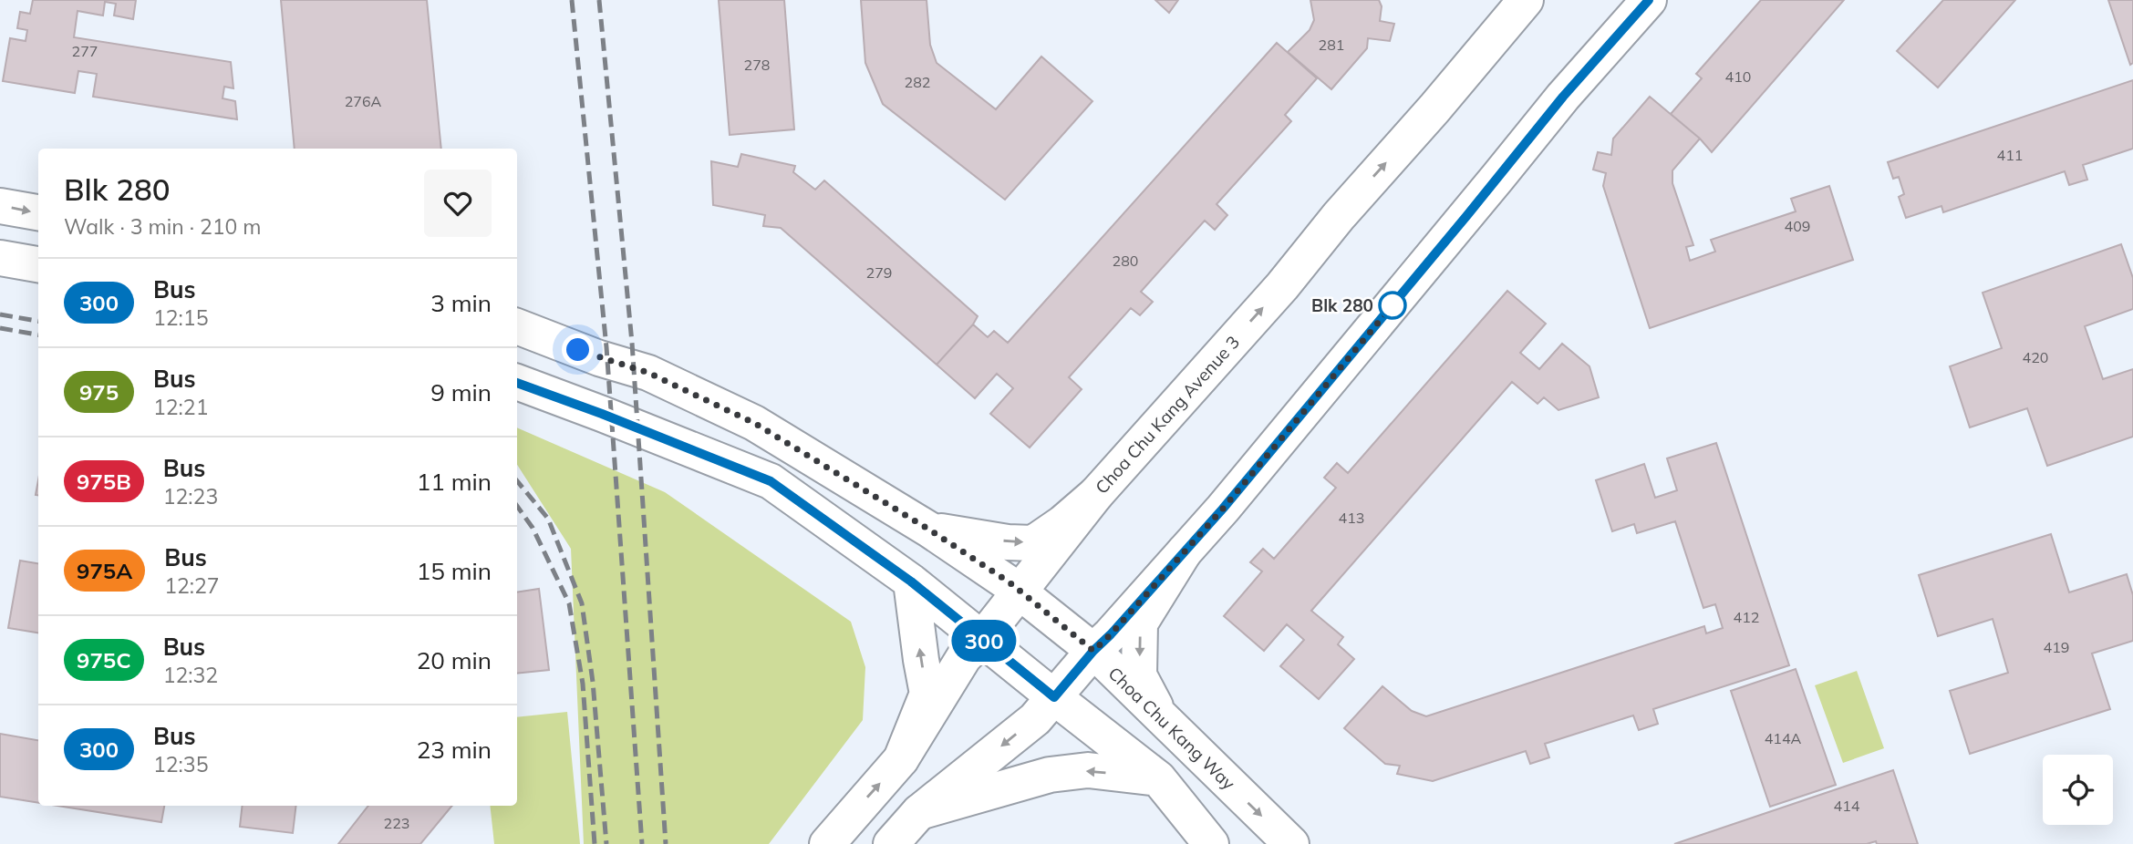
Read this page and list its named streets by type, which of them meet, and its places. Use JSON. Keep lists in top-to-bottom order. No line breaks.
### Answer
{"streets":{"main road":["Choa Chu Kang Avenue 3","Choa Chu Kang Way"]},"crossings":[["Choa Chu Kang Avenue 3","Choa Chu Kang Way"]],"places":["Blk 280"],"lines":["bus line 300"],"house_numbers":["281","277","278","410","282","276A","411","409","280","279","420","413","412","419","414A","414","223"],"page":{"on_map":"300","heading":["Blk 280","Walk · 3 min · 210 m"],"list":[{"mark":"300","name":"Bus","note":"12:15","value":"3 min"},{"mark":"975","name":"Bus","note":"12:21","value":"9 min"},{"mark":"975B","name":"Bus","note":"12:23","value":"11 min"},{"mark":"975A","name":"Bus","note":"12:27","value":"15 min"},{"mark":"975C","name":"Bus","note":"12:32","value":"20 min"},{"mark":"300","name":"Bus","note":"12:35","value":"23 min"}]}}
